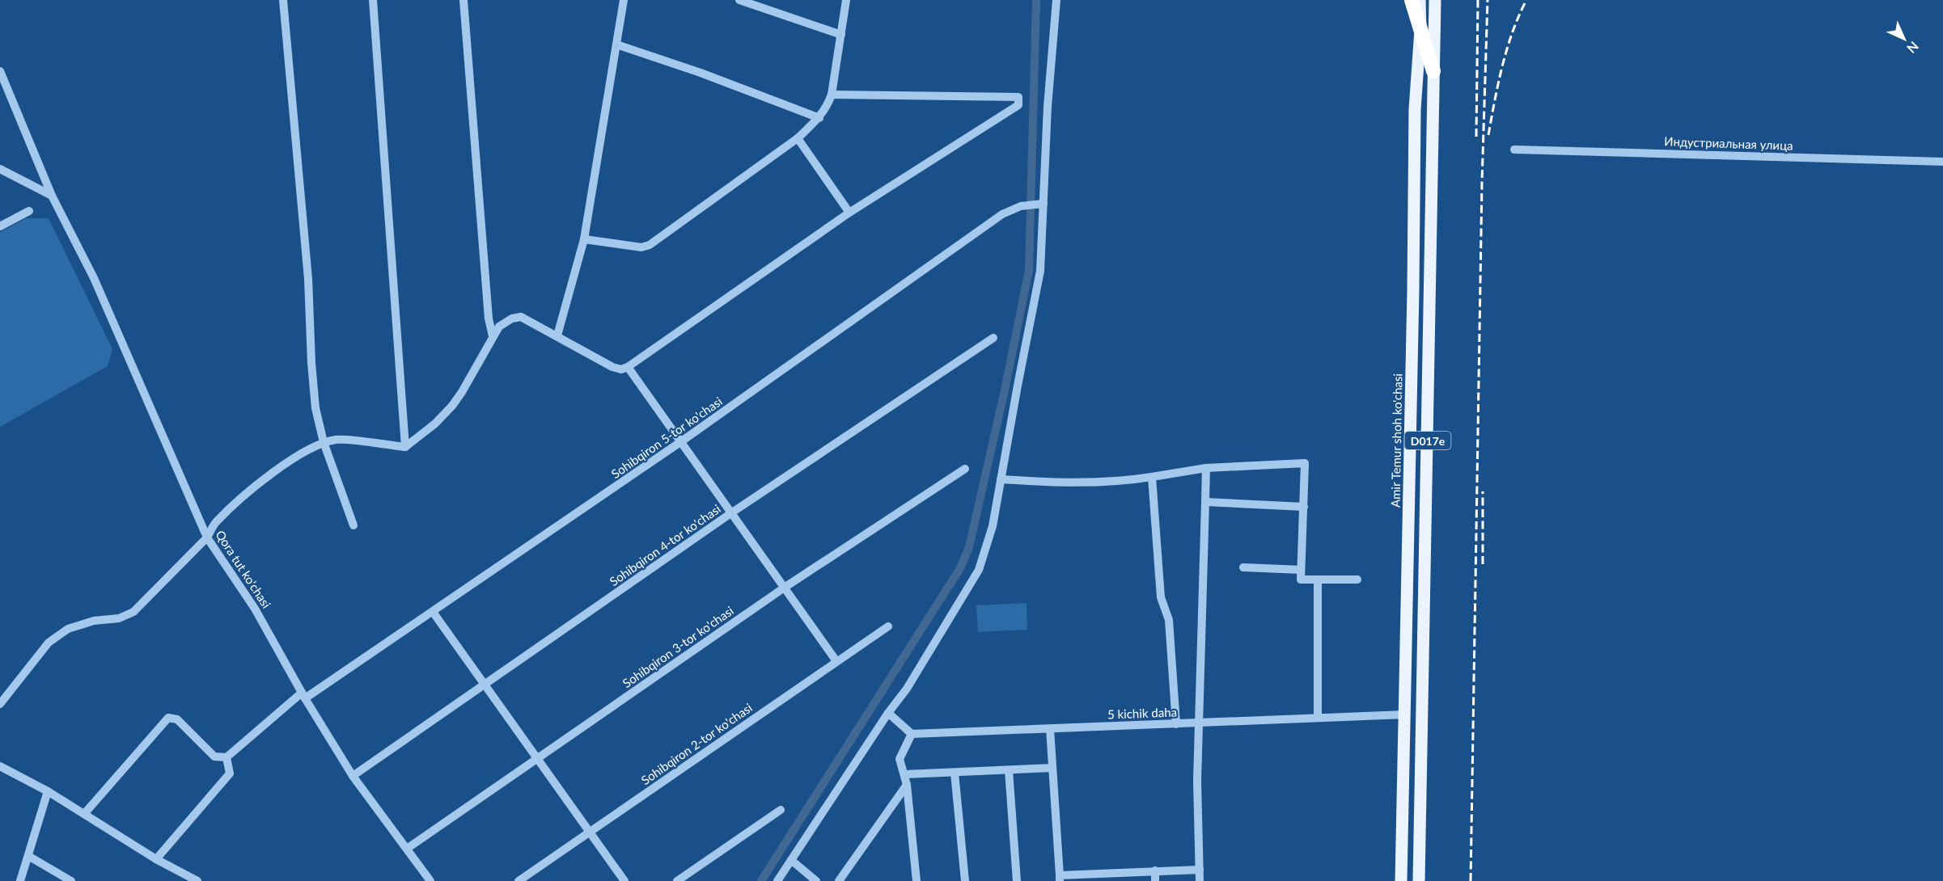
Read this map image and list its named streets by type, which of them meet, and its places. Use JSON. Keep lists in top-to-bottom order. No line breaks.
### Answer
{"streets":{"main road":["Amir Temur shoh ko'chasi","D017e"],"street":["Индустриальная улица","Sohibqiron 5-tor ko'chasi","Sohibqiron 4-tor ko'chasi","Qora tut ko'chasi","Sohibqiron 3-tor ko'chasi","5 kichik daha","Sohibqiron 2-tor ko'chasi"]},"crossings":[["Sohibqiron 5-tor ko'chasi","Qora tut ko'chasi"],["Amir Temur shoh ko'chasi","5 kichik daha"],["Sohibqiron 4-tor ko'chasi","Qora tut ko'chasi"],["Qora tut ko'chasi","Sohibqiron 3-tor ko'chasi"]],"north":"bottom right"}
